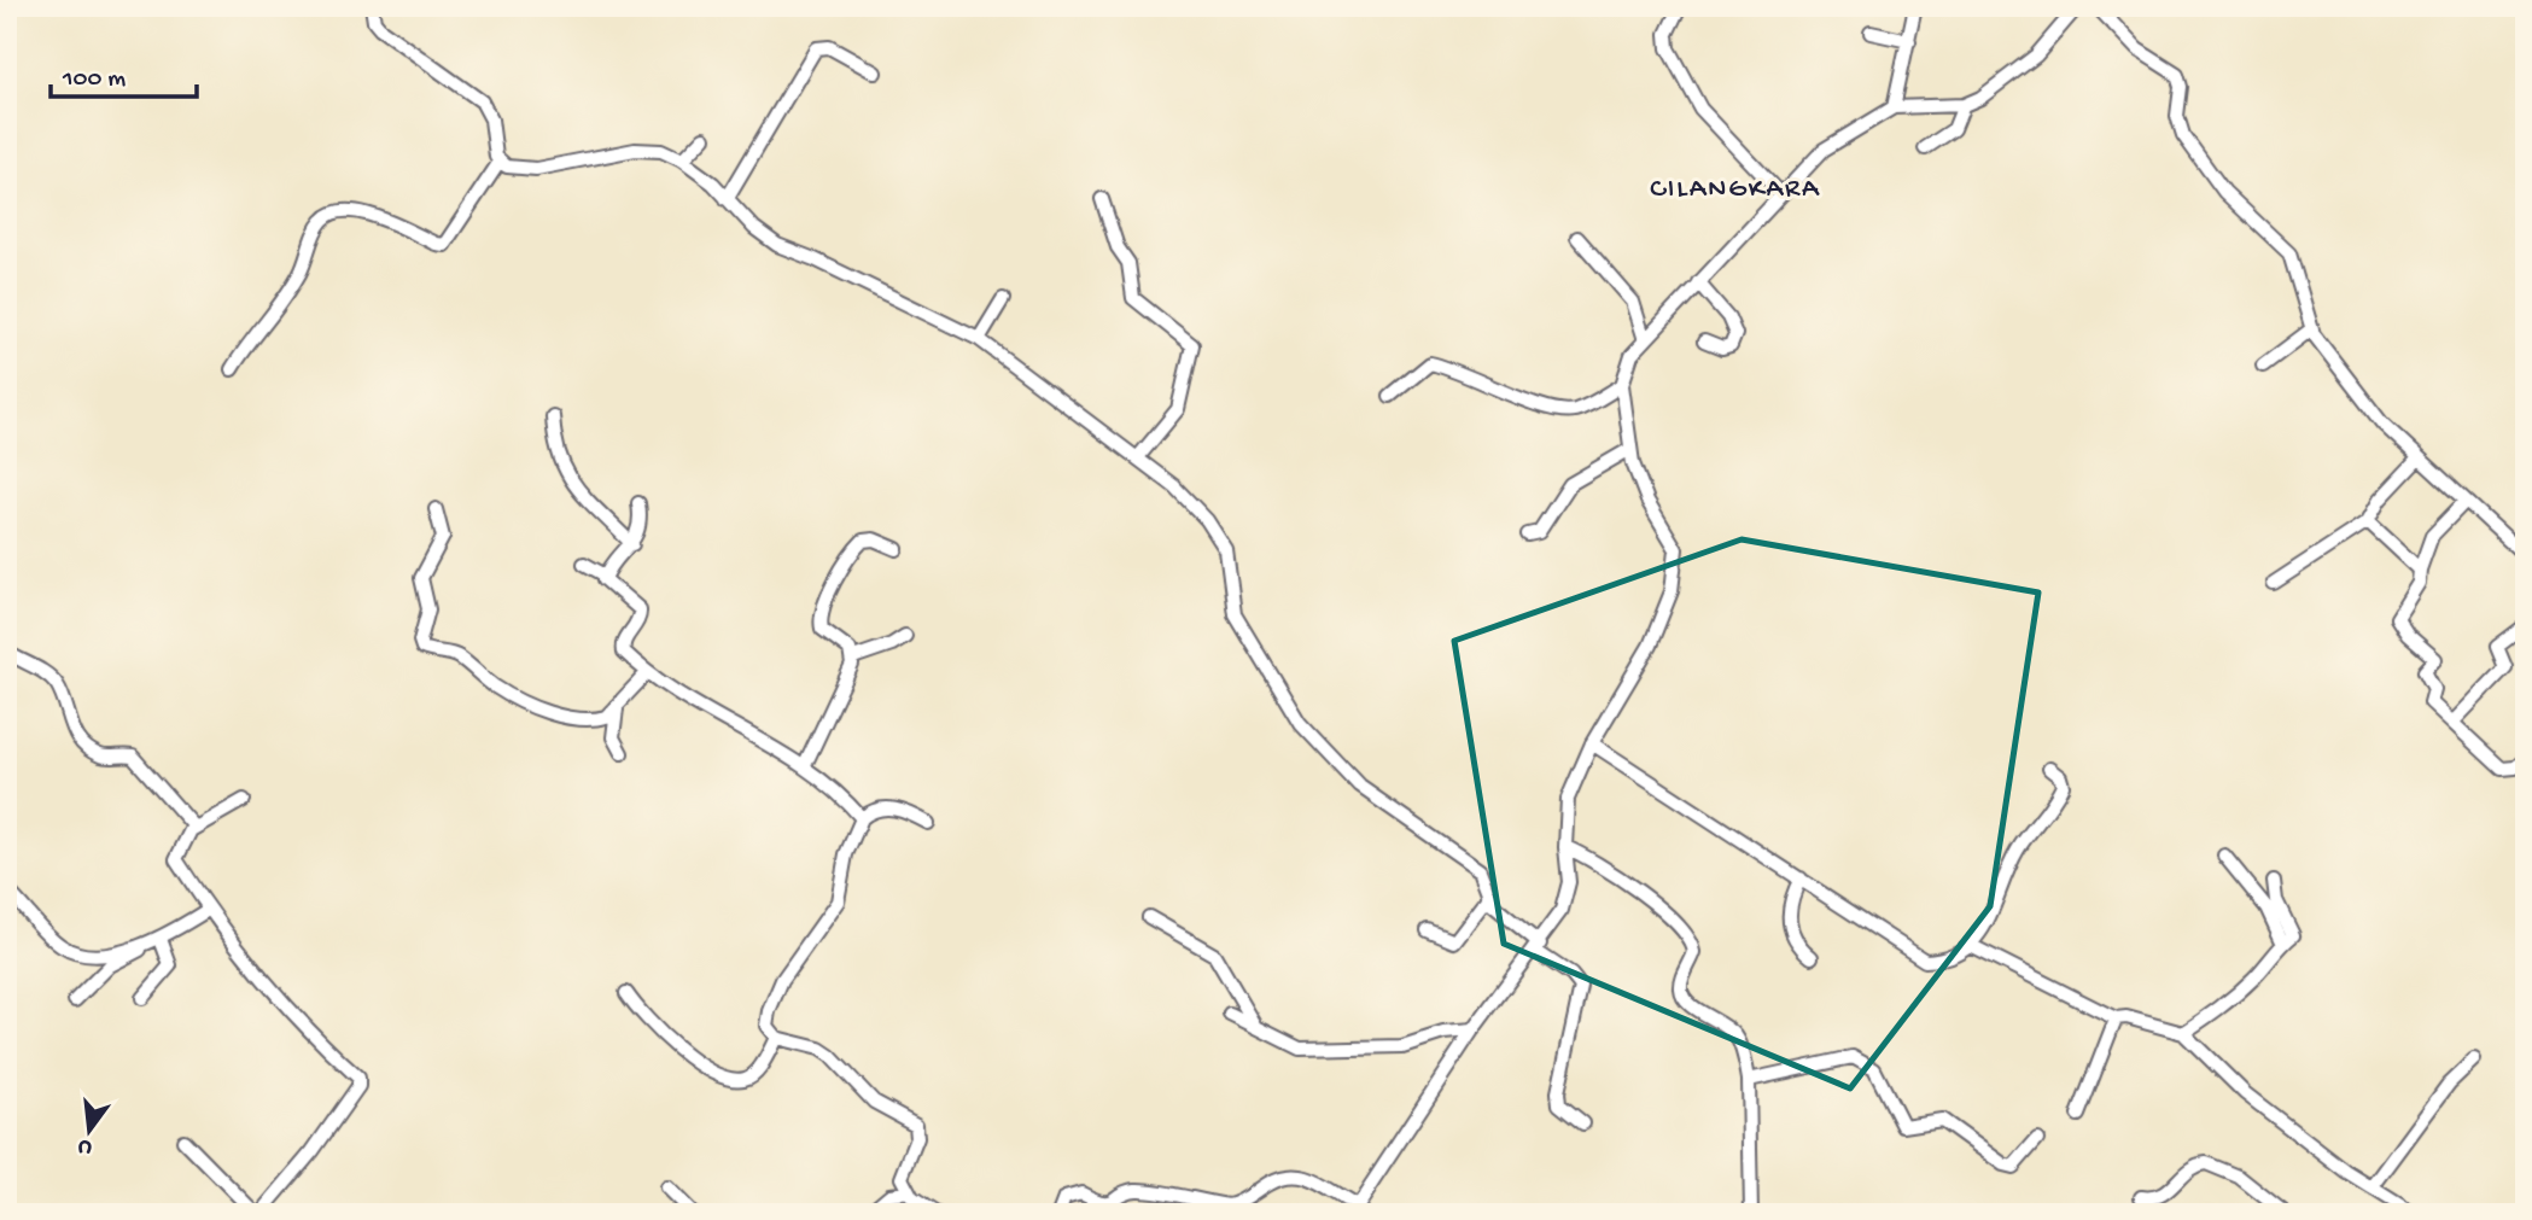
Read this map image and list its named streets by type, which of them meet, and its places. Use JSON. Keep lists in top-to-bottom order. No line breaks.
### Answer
{"districts":["CILANGKARA"],"scale_bar":"100 m","north":"bottom"}
